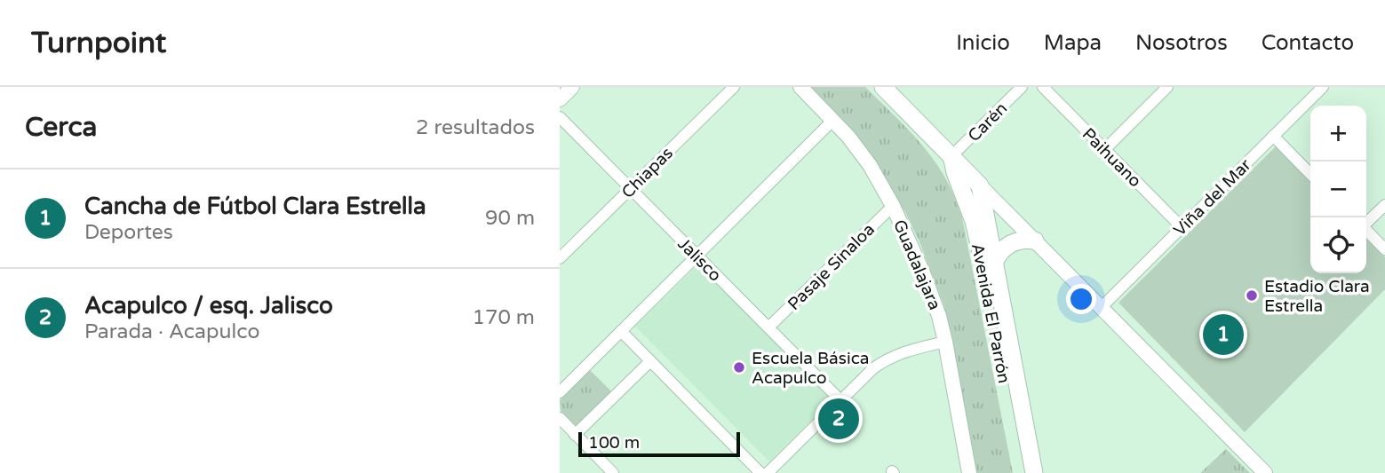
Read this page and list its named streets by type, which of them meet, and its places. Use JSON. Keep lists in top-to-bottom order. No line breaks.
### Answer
{"streets":{"main road":["Avenida El Parrón"],"street":["Carén","Paihuano","Chiapas","Viña del Mar","Jalisco","Guadalajara","Pasaje Sinaloa"]},"crossings":[["Carén","Avenida El Parrón"],["Paihuano","Viña del Mar"],["Chiapas","Jalisco"],["Jalisco","Pasaje Sinaloa"],["Guadalajara","Pasaje Sinaloa"]],"places":["Estadio Clara Estrella","Escuela Básica Acapulco"],"scale_bar":"100 m","page":{"header":"Turnpoint","nav":["Inicio","Mapa","Nosotros","Contacto"],"heading":["Cerca","2 resultados"],"map_buttons":["+","−"],"list":[{"mark":"1","name":"Cancha de Fútbol Clara Estrella","note":"Deportes","value":"90 m"},{"mark":"2","name":"Acapulco / esq. Jalisco","note":"Parada · Acapulco","value":"170 m"}],"pins":["1","2"],"scale":"100 m"}}
